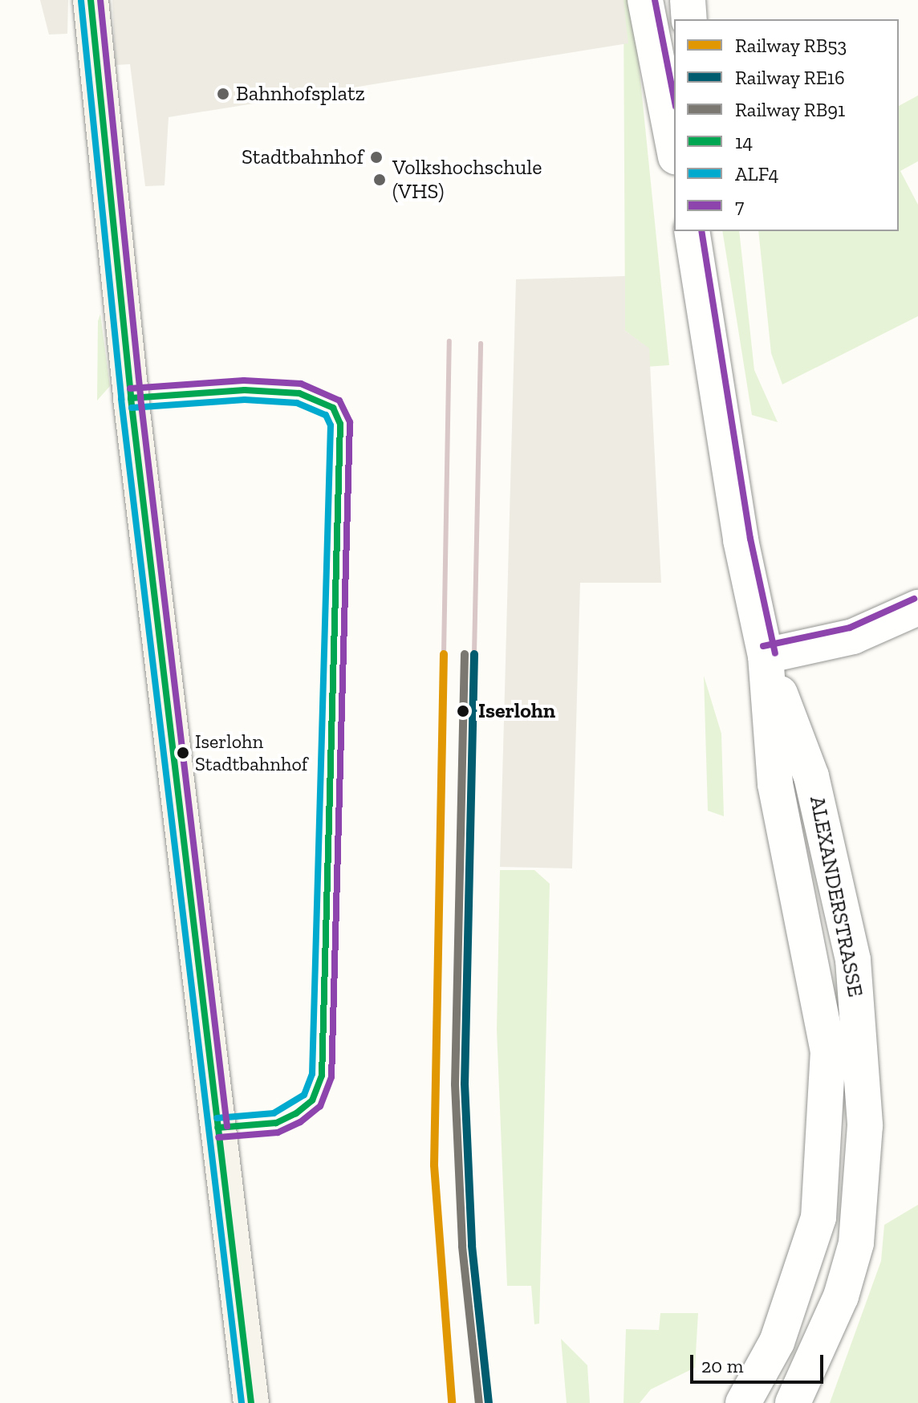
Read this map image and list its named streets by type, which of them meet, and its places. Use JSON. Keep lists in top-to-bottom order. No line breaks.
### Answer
{"streets":{"street":["ALEXANDERSTRASSE"]},"places":["Bahnhofsplatz","Stadtbahnhof","Volkshochschule (VHS)","Iserlohn","Iserlohn Stadtbahnhof"],"lines":["transit line 14","transit line 7","transit line ALF4","rail line RB53","rail line RE16","rail line RB91"],"legend":["Railway RB53","Railway RE16","Railway RB91","14","ALF4","7"],"scale_bar":"20 m"}
